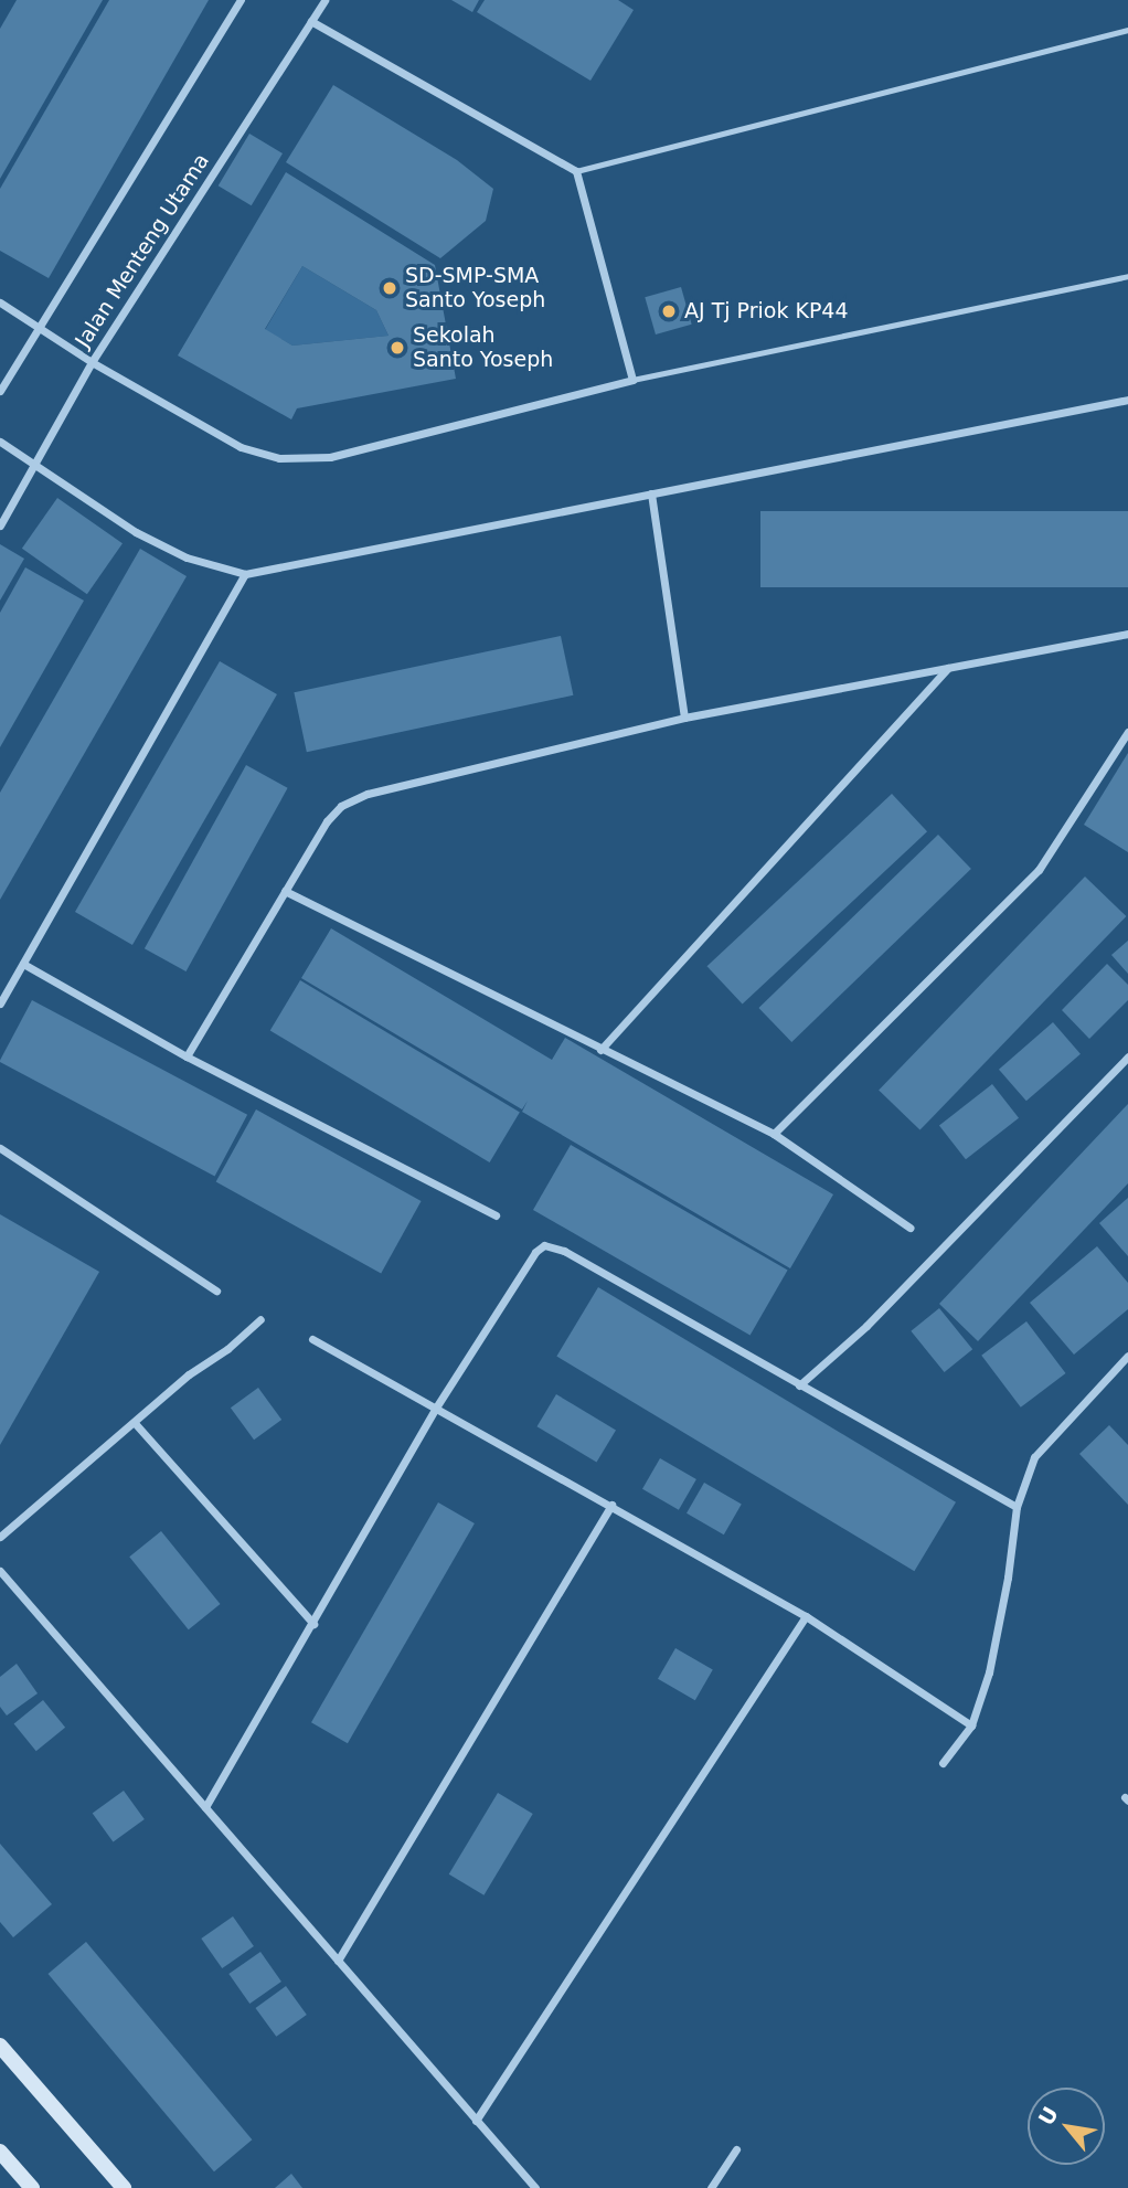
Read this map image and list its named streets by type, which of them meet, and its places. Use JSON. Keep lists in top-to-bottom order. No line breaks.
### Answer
{"streets":{"street":["Jalan Menteng Utama"]},"places":["SD-SMP-SMA Santo Yoseph","AJ Tj Priok KP44","Sekolah Santo Yoseph"],"north":"top left"}
